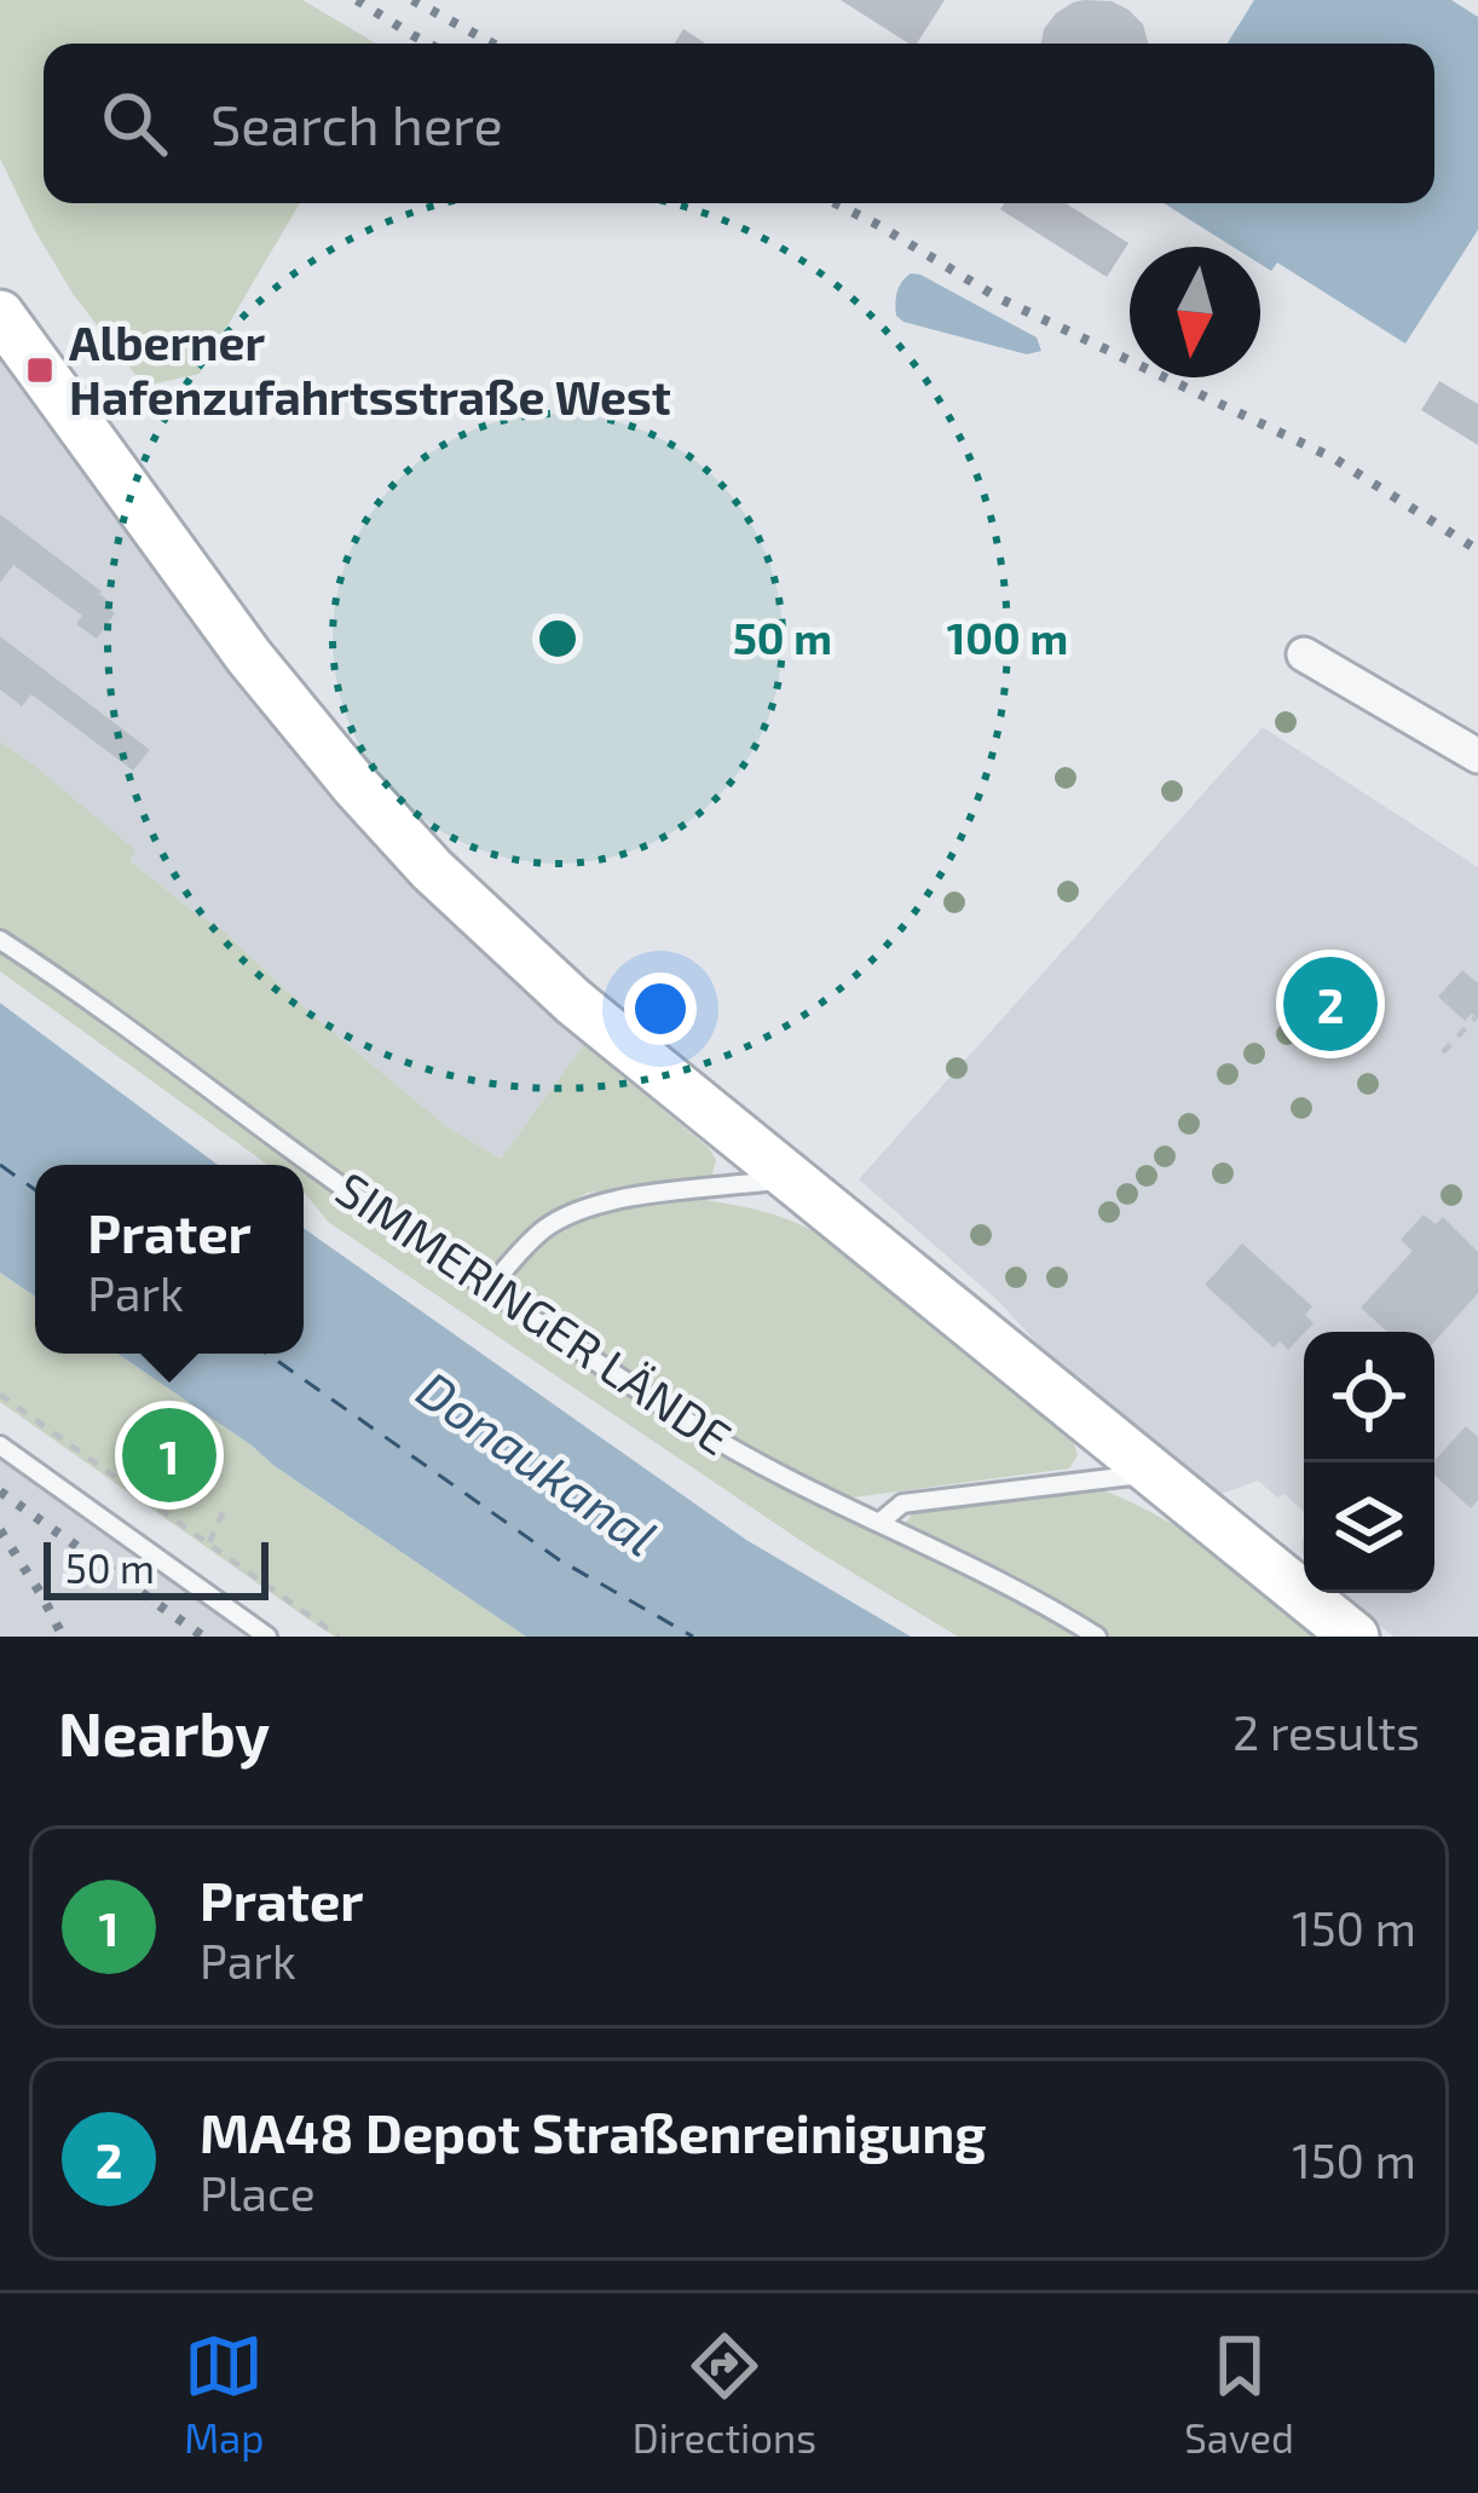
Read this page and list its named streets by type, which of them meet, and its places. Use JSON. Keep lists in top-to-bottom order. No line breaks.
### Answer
{"streets":{"lane":["SIMMERINGER LÄNDE"]},"water":["Donaukanal"],"places":{"transit":["Alberner Hafenzufahrtsstraße West"]},"scale_bar":"50 m","north":"bottom","page":{"search":"Search here","pins":["2","1"],"popup":["Prater","Park"],"scale":"50 m","heading":["Nearby","2 results"],"list":[{"mark":"1","name":"Prater","note":"Park","value":"150 m"},{"mark":"2","name":"MA48 Depot Straßenreinigung","note":"Place","value":"150 m"}],"nav":["Map","Directions","Saved"]},"rings":["50 m","100 m"]}
